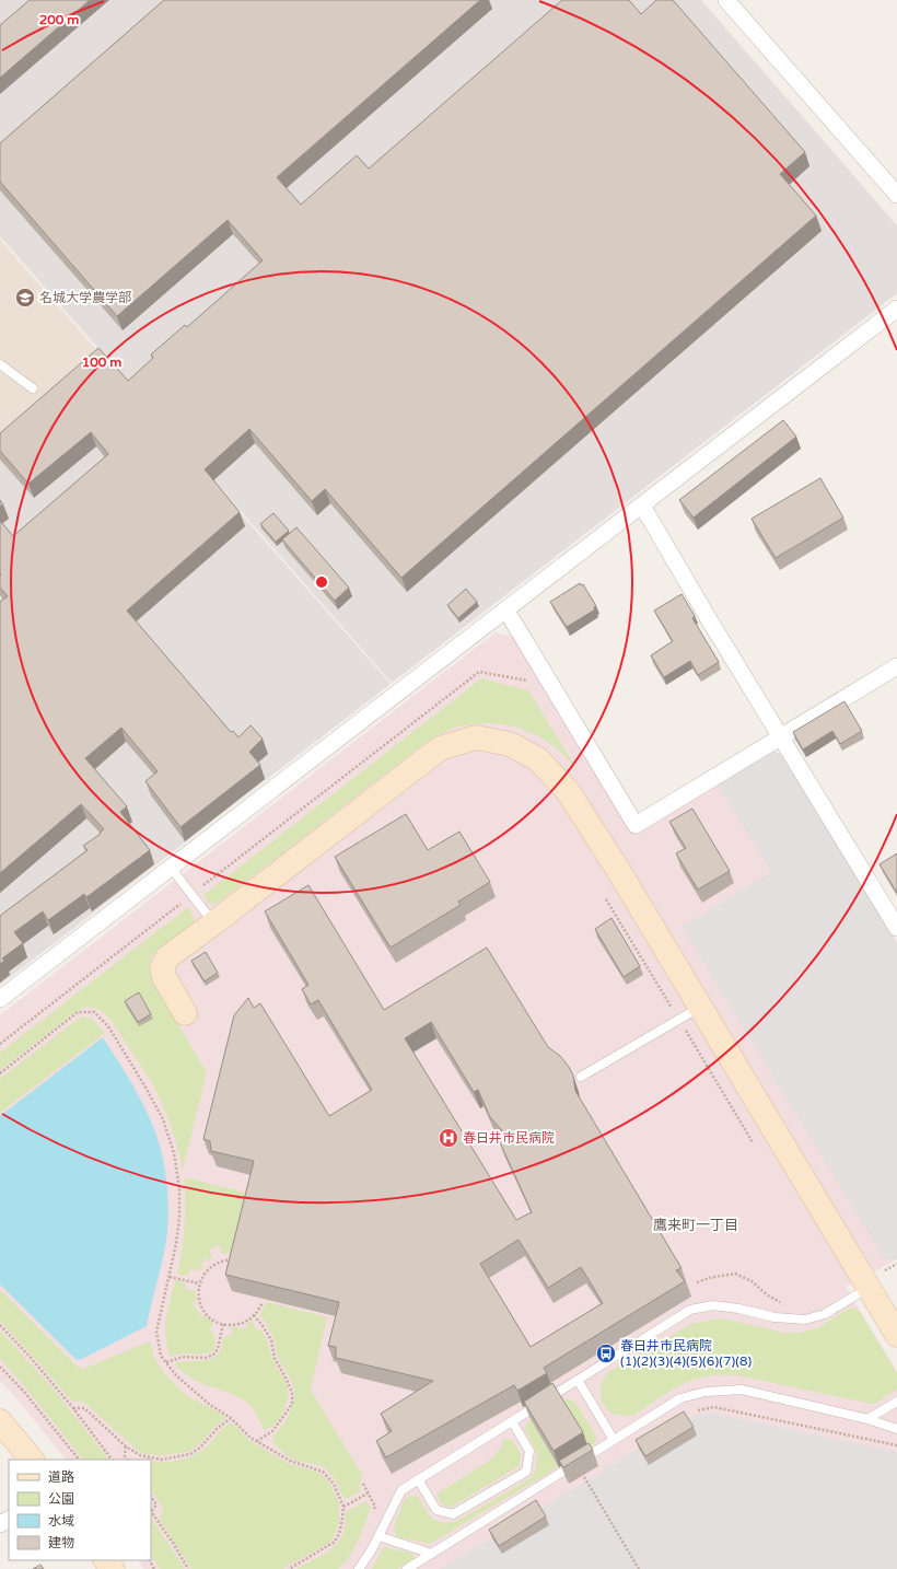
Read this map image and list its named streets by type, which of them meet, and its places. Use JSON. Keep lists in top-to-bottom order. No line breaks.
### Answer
{"districts":["鷹来町一丁目"],"places":{"school or university":["名城大学農学部"],"hospital":["春日井市民病院"],"bus stop":["春日井市民病院 (1)(2)(3)(4)(5)(6)(7)(8)"]},"legend":["道路","公園","水域","建物"],"rings":["200 m","100 m"]}
